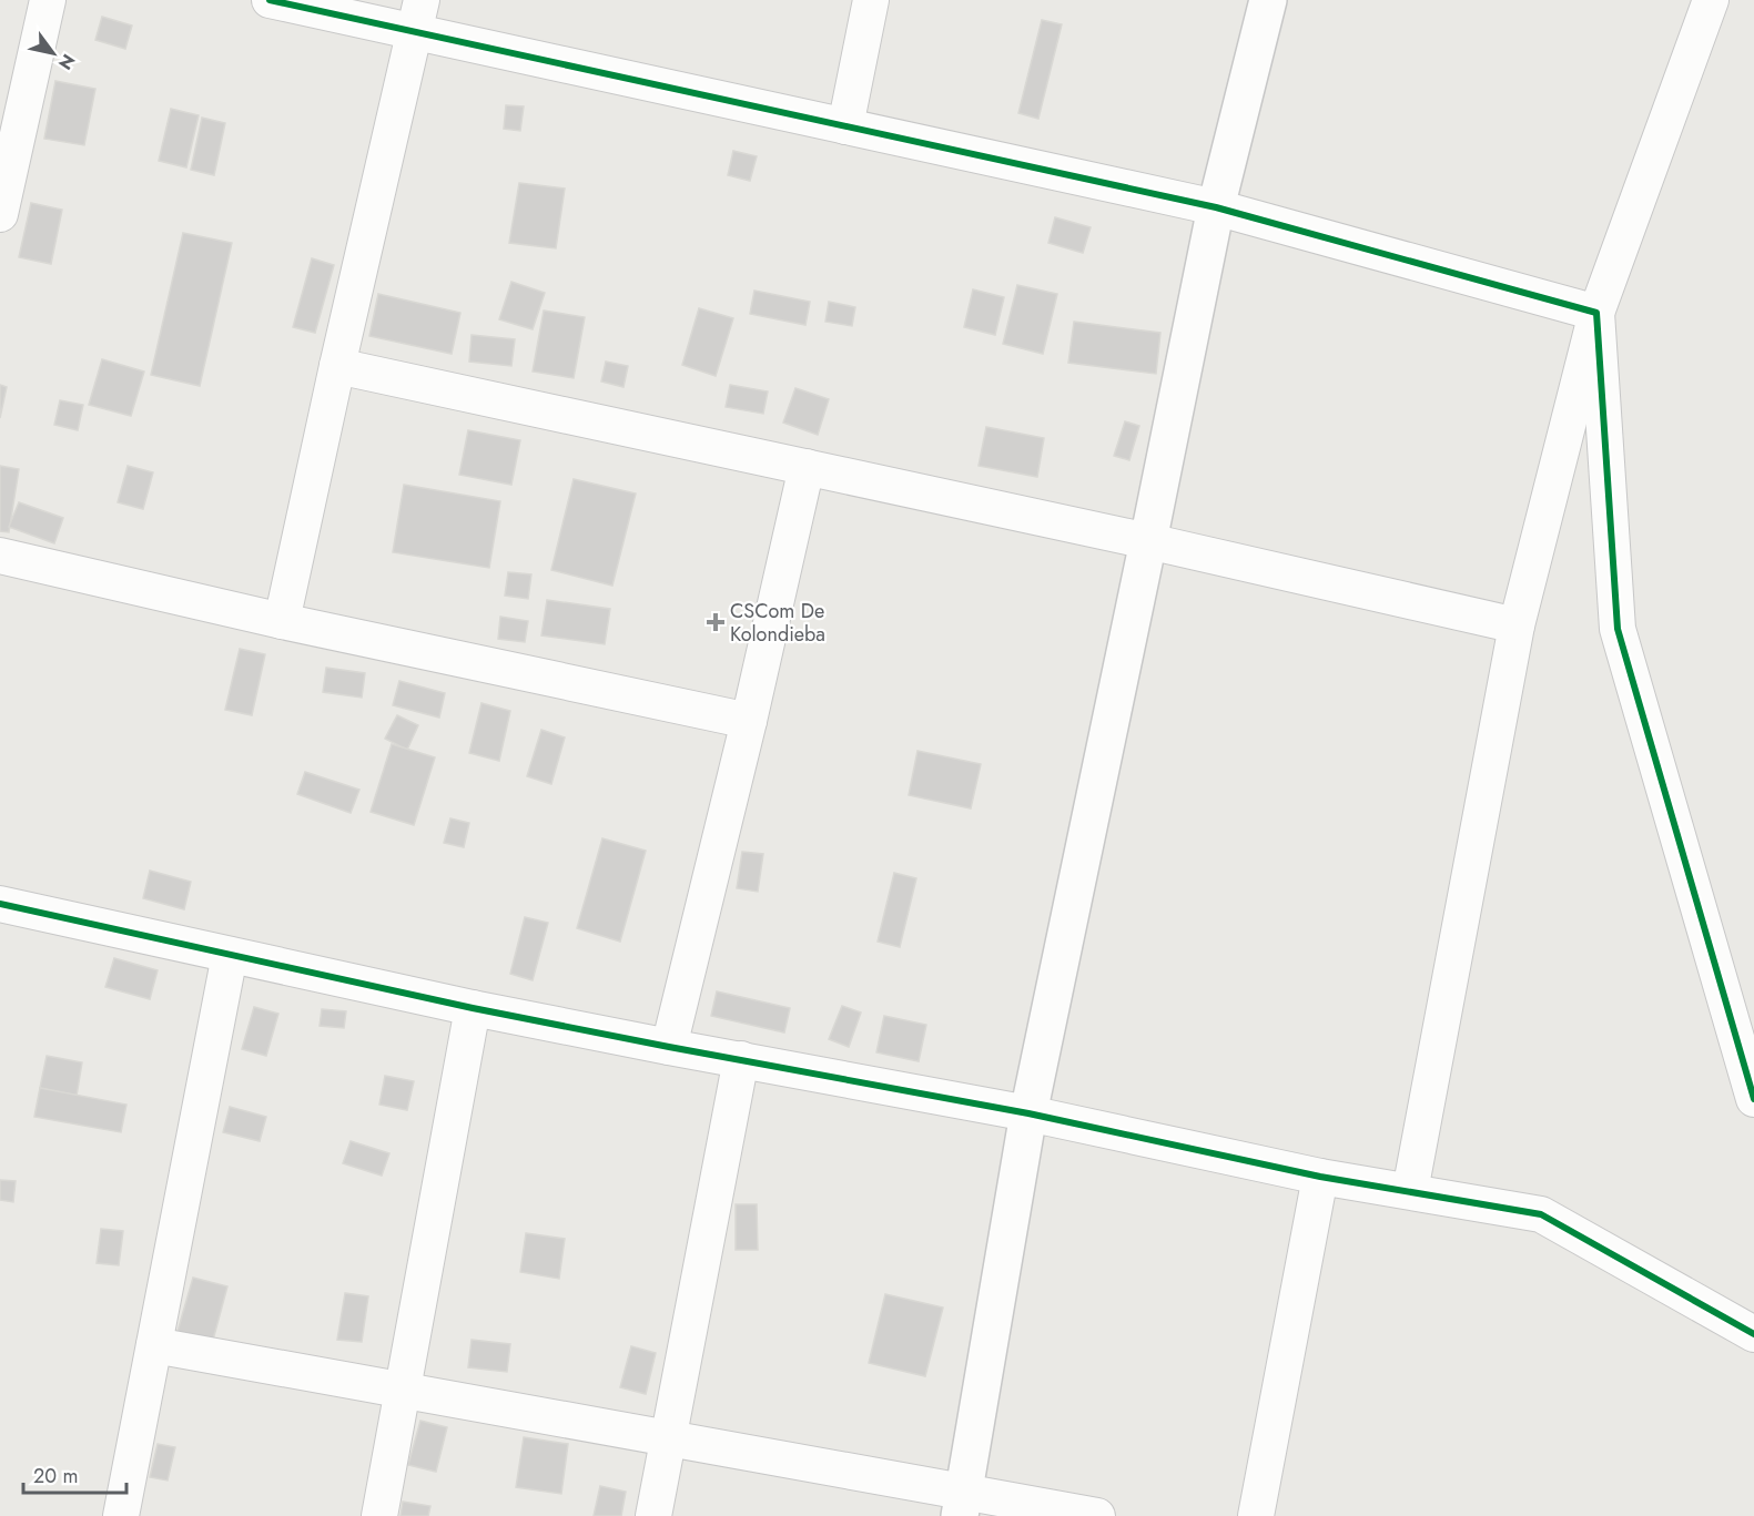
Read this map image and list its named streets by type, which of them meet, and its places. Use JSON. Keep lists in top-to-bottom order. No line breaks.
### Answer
{"places":{"health":["CSCom De Kolondieba"]},"scale_bar":"20 m","north":"bottom right"}
